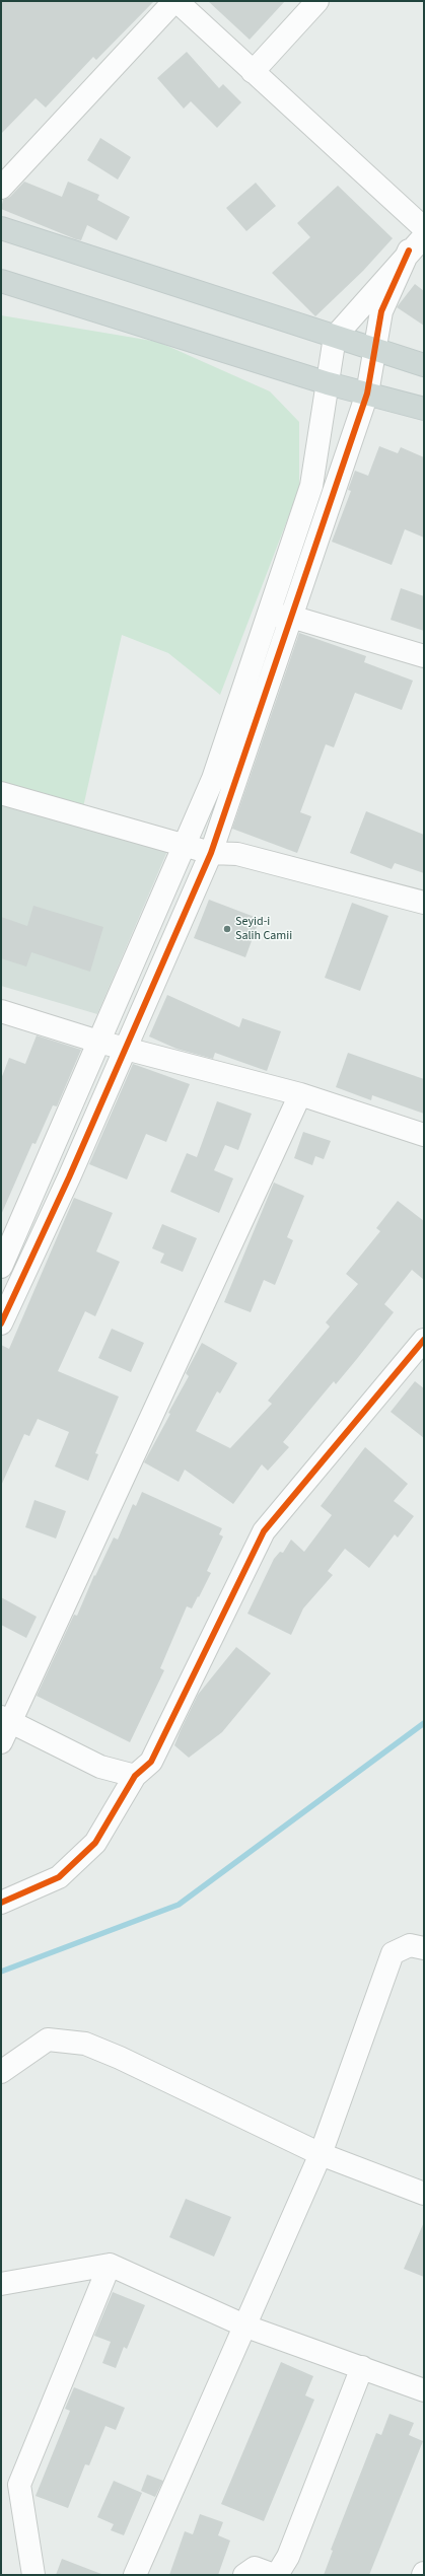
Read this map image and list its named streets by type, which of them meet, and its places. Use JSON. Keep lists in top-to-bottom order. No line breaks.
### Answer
{"places":["Seyid-i Salih Camii"]}
